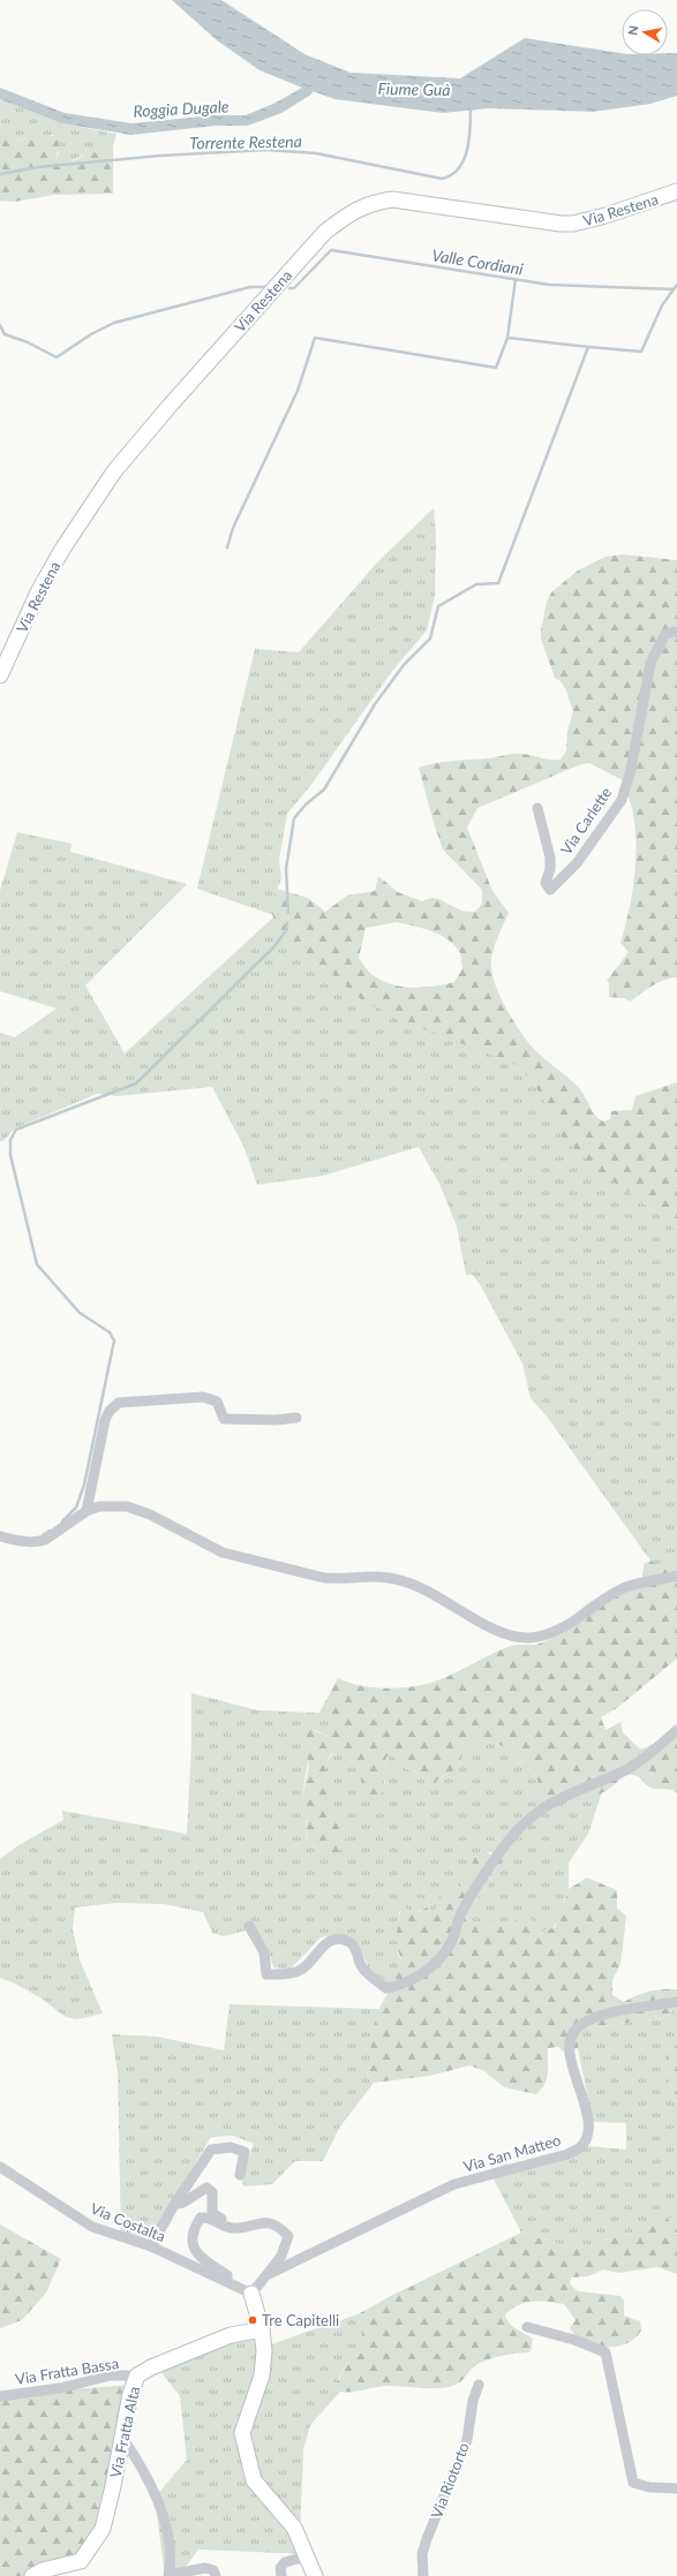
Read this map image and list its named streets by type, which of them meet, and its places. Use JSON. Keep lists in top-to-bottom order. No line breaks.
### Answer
{"streets":{"street":["Via Restena","Via Carlette","Via San Matteo","Via Costalta","Via Fratta Bassa","Via Fratta Alta","Via Riotorto"]},"crossings":[["Via San Matteo","Via Costalta"],["Via Fratta Bassa","Via Fratta Alta"]],"water":["Fiume Guà","Roggia Dugale","Torrente Restena","Valle Cordiani"],"places":["Tre Capitelli"],"north":"left"}
